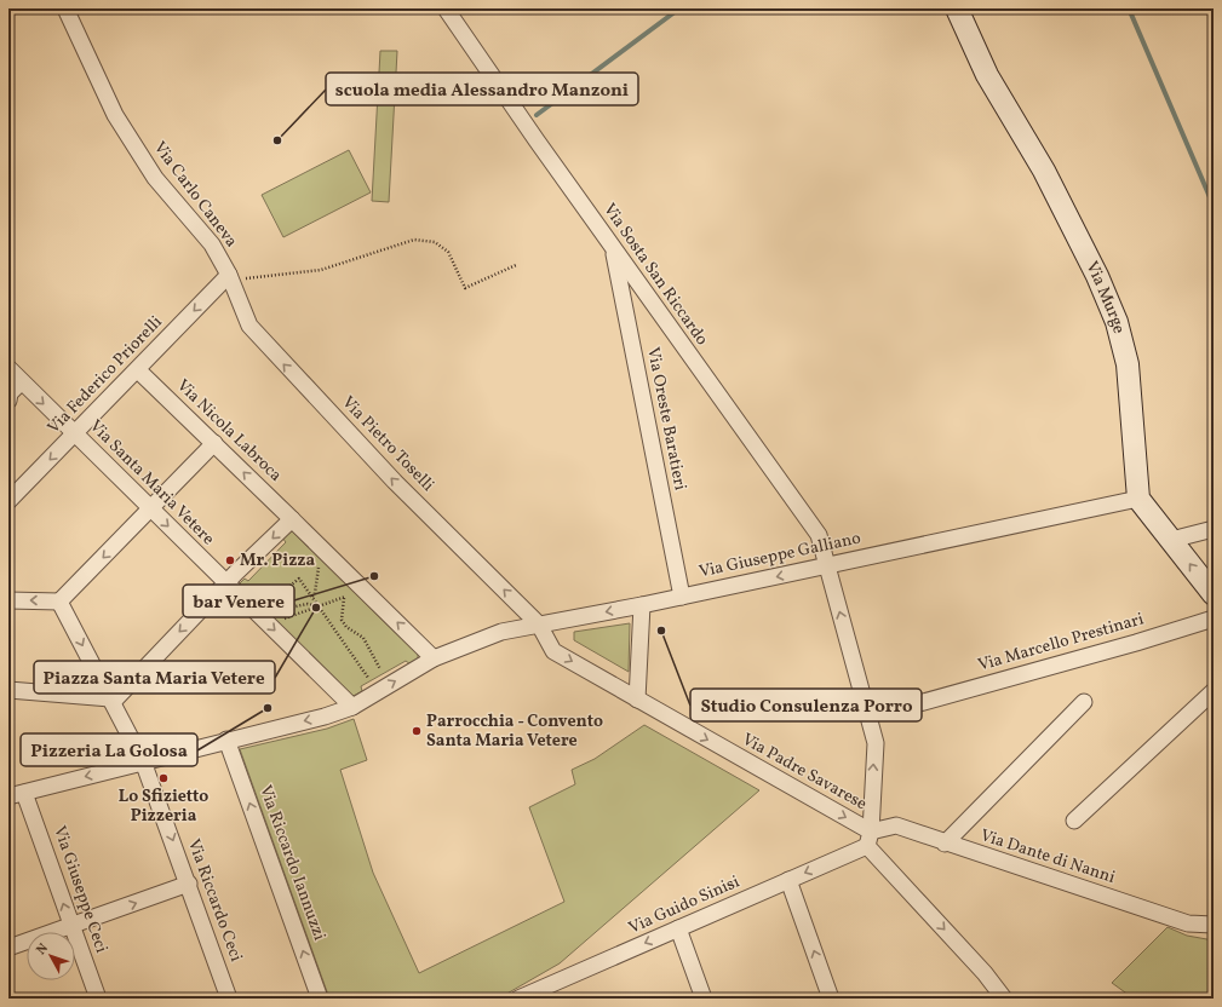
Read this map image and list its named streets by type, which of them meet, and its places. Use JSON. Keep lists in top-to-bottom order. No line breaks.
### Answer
{"streets":{"street":["Via Carlo Caneva","Via Sosta San Riccardo","Via Murge","Via Federico Priorelli","Via Oreste Baratieri","Via Nicola Labroca","Via Pietro Toselli","Via Santa Maria Vetere","Via Giuseppe Galliano","Via Marcello Prestinari","Via Padre Savarese","Via Dante di Nanni","Via Riccardo Iannuzzi","Via Giuseppe Ceci","Via Riccardo Ceci","Via Guido Sinisi"]},"crossings":[["Via Carlo Caneva","Via Federico Priorelli"],["Via Carlo Caneva","Via Pietro Toselli"],["Via Sosta San Riccardo","Via Oreste Baratieri"],["Via Sosta San Riccardo","Via Giuseppe Galliano"],["Via Sosta San Riccardo","Via Padre Savarese"],["Via Sosta San Riccardo","Via Dante di Nanni"],["Via Sosta San Riccardo","Via Guido Sinisi"],["Via Murge","Via Giuseppe Galliano"],["Via Federico Priorelli","Via Nicola Labroca"],["Via Federico Priorelli","Via Pietro Toselli"],["Via Federico Priorelli","Via Santa Maria Vetere"],["Via Oreste Baratieri","Via Giuseppe Galliano"],["Via Nicola Labroca","Via Giuseppe Galliano"],["Via Pietro Toselli","Via Giuseppe Galliano"],["Via Pietro Toselli","Via Padre Savarese"],["Via Santa Maria Vetere","Via Giuseppe Galliano"],["Via Giuseppe Galliano","Via Padre Savarese"],["Via Giuseppe Galliano","Via Riccardo Iannuzzi"],["Via Giuseppe Galliano","Via Giuseppe Ceci"],["Via Giuseppe Galliano","Via Riccardo Ceci"],["Via Padre Savarese","Via Dante di Nanni"],["Via Padre Savarese","Via Guido Sinisi"],["Via Dante di Nanni","Via Guido Sinisi"]],"one_way":["Via Nicola Labroca","Via Pietro Toselli","Via Santa Maria Vetere","Via Padre Savarese","Via Riccardo Iannuzzi","Via Giuseppe Ceci","Via Riccardo Ceci","Via Guido Sinisi"],"places":["scuola media Alessandro Manzoni","Mr. Pizza","bar Venere","Piazza Santa Maria Vetere","Studio Consulenza Porro","Pizzeria La Golosa","Parrocchia - Convento Santa Maria Vetere","Lo Sfizietto Pizzeria"],"north":"top left"}
